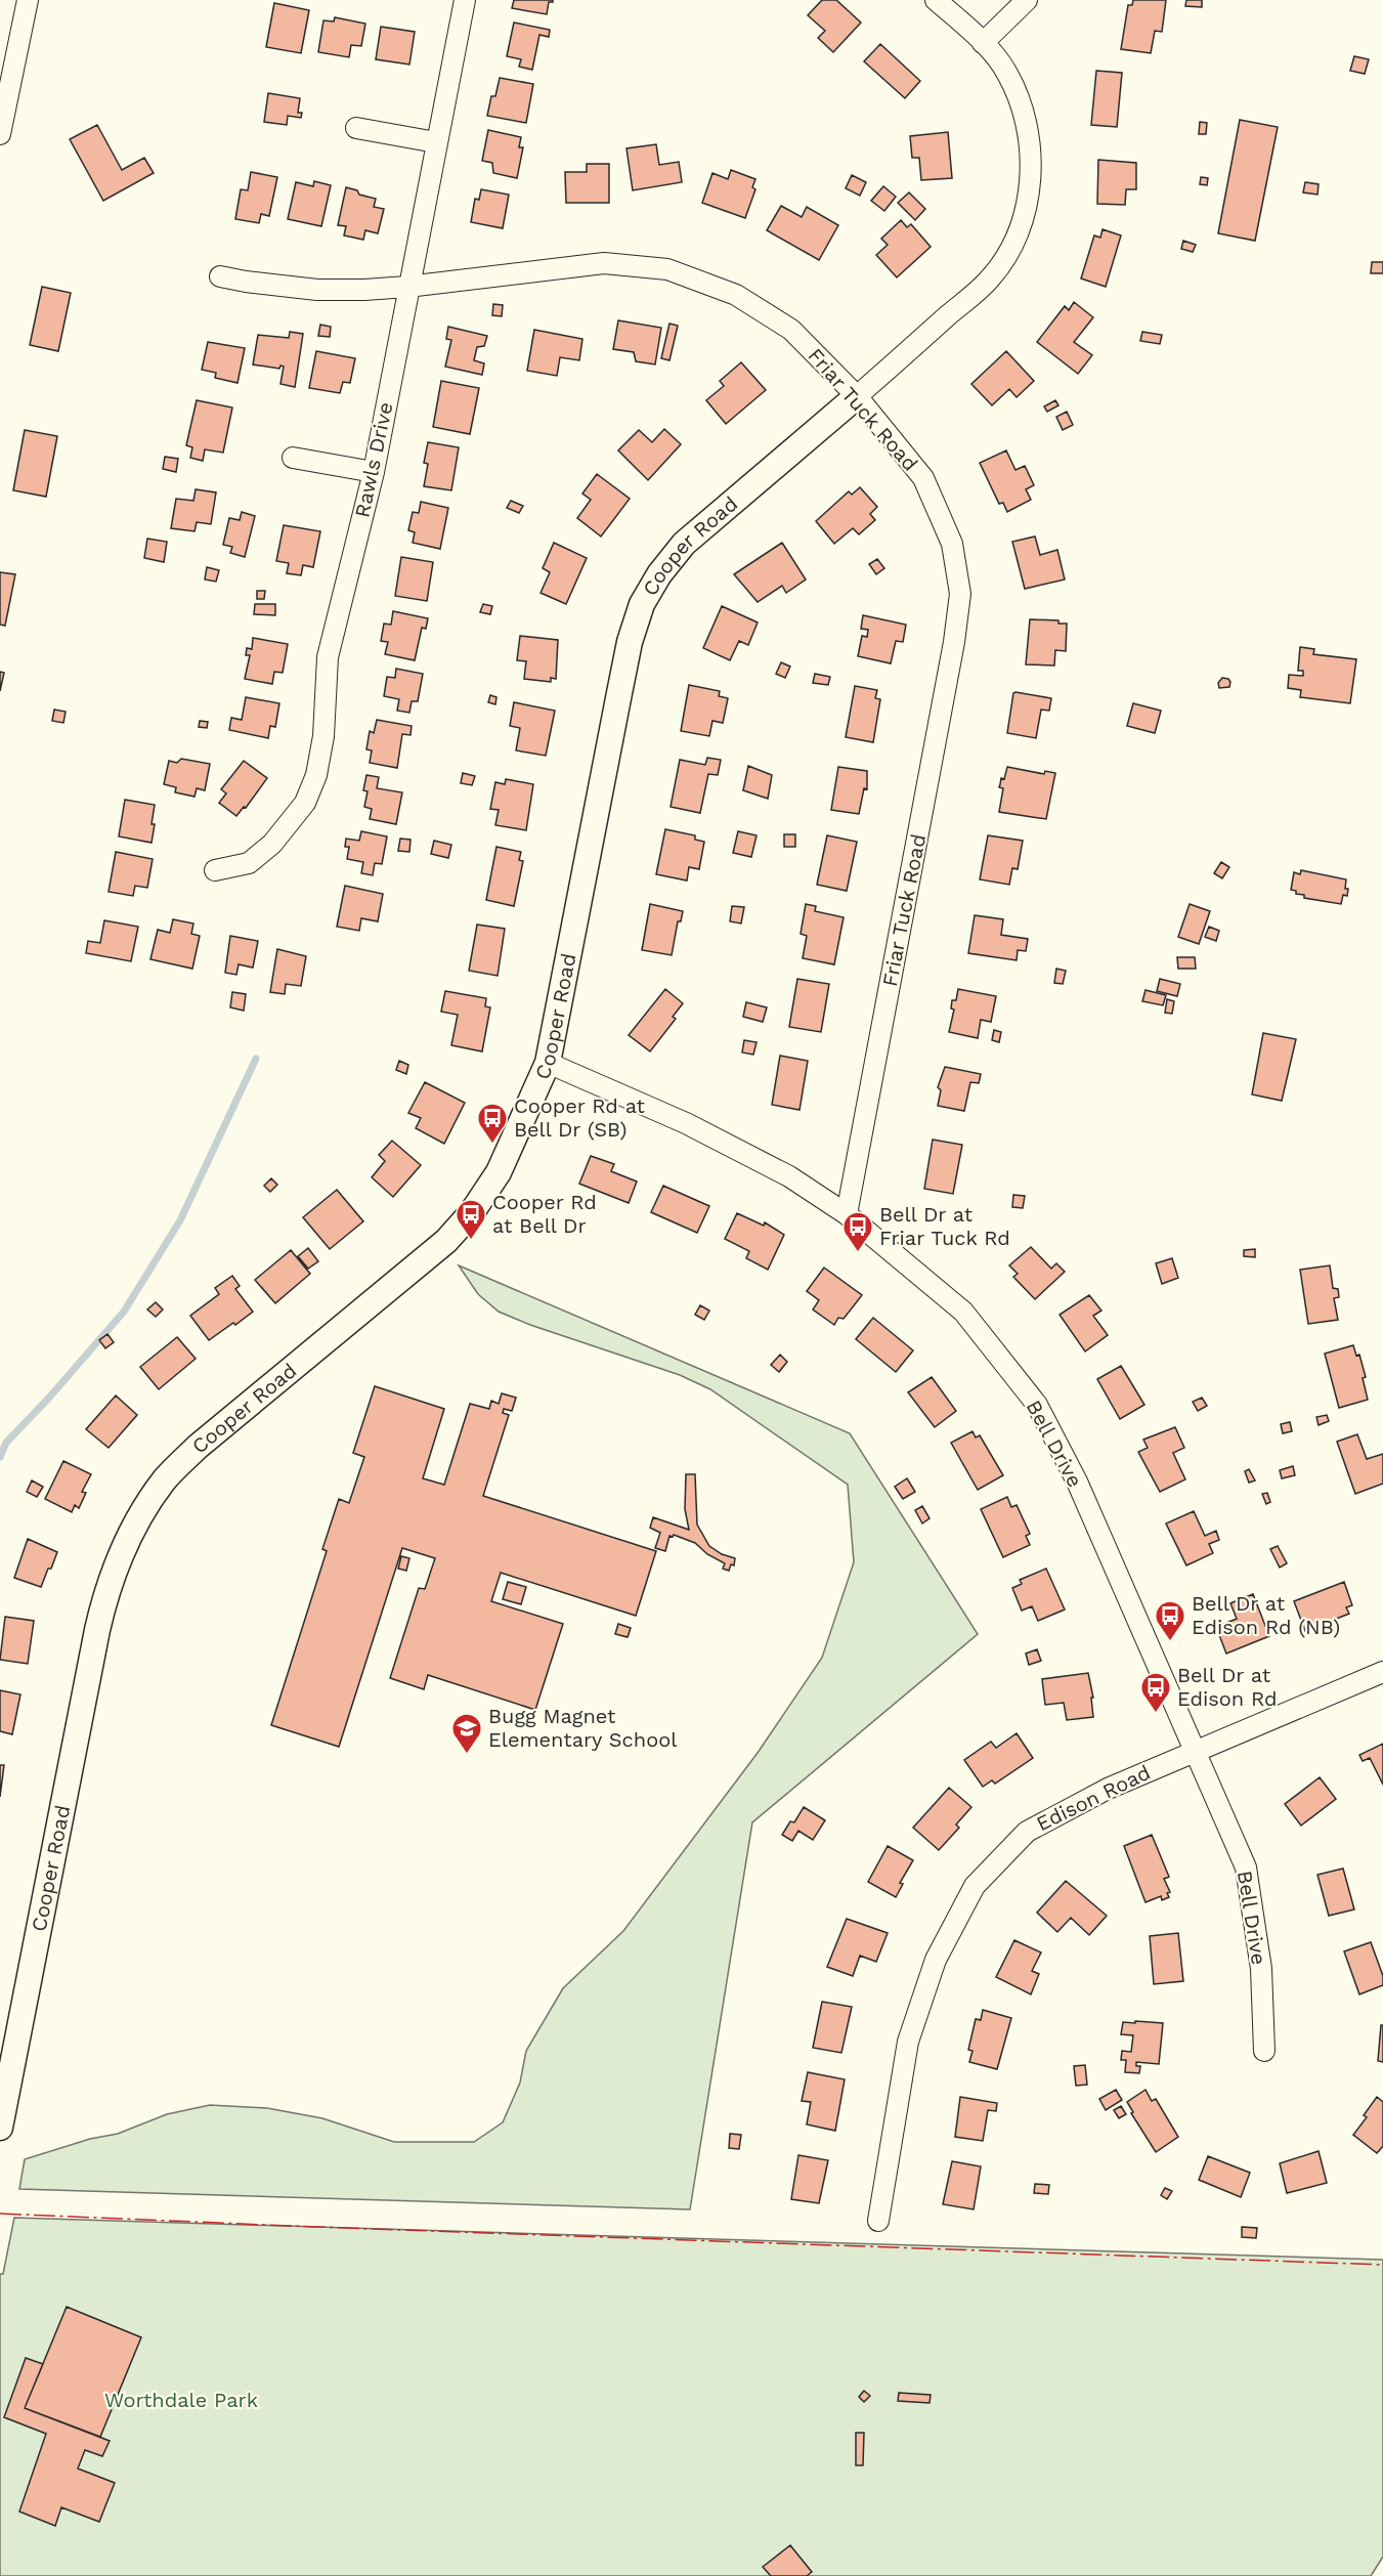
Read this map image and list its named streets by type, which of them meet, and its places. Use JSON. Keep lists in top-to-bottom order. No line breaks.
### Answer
{"streets":{"street":["Friar Tuck Road","Rawls Drive","Cooper Road","Bell Drive","Edison Road"]},"crossings":[["Friar Tuck Road","Rawls Drive"],["Friar Tuck Road","Cooper Road"],["Friar Tuck Road","Bell Drive"],["Cooper Road","Bell Drive"],["Bell Drive","Edison Road"]],"parks":["Worthdale Park"],"places":{"bus stop":["Cooper Rd at Bell Dr (SB)","Cooper Rd at Bell Dr","Bell Dr at Friar Tuck Rd","Bell Dr at Edison Rd (NB)","Bell Dr at Edison Rd"],"school or university":["Bugg Magnet Elementary School"]}}
